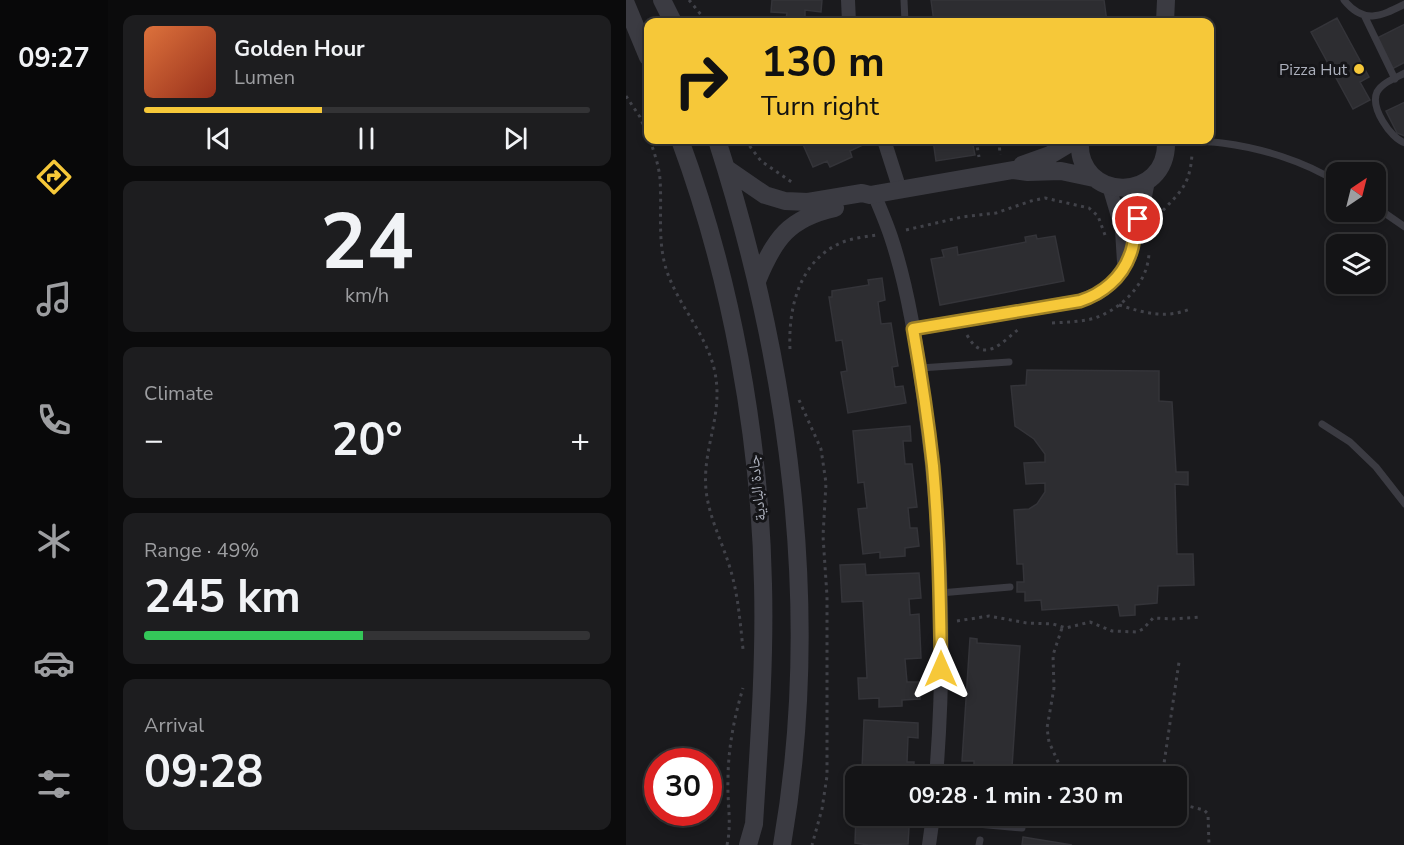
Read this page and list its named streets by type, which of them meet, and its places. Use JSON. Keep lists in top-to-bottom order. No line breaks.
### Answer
{"streets":{"street":["جادة البادية"]},"places":["Pizza Hut"],"north":"top right","page":{"tabs":"09:27","turn":["130 m","Turn right"],"song":["Golden Hour","Lumen"],"tile":[["24","km/h"],"Climate",["Range · 49%","245 km"],["Arrival","09:28"]],"heat":["−","20°","+"],"limit":"30","trip":"09:28 · 1 min · 230 m"}}
